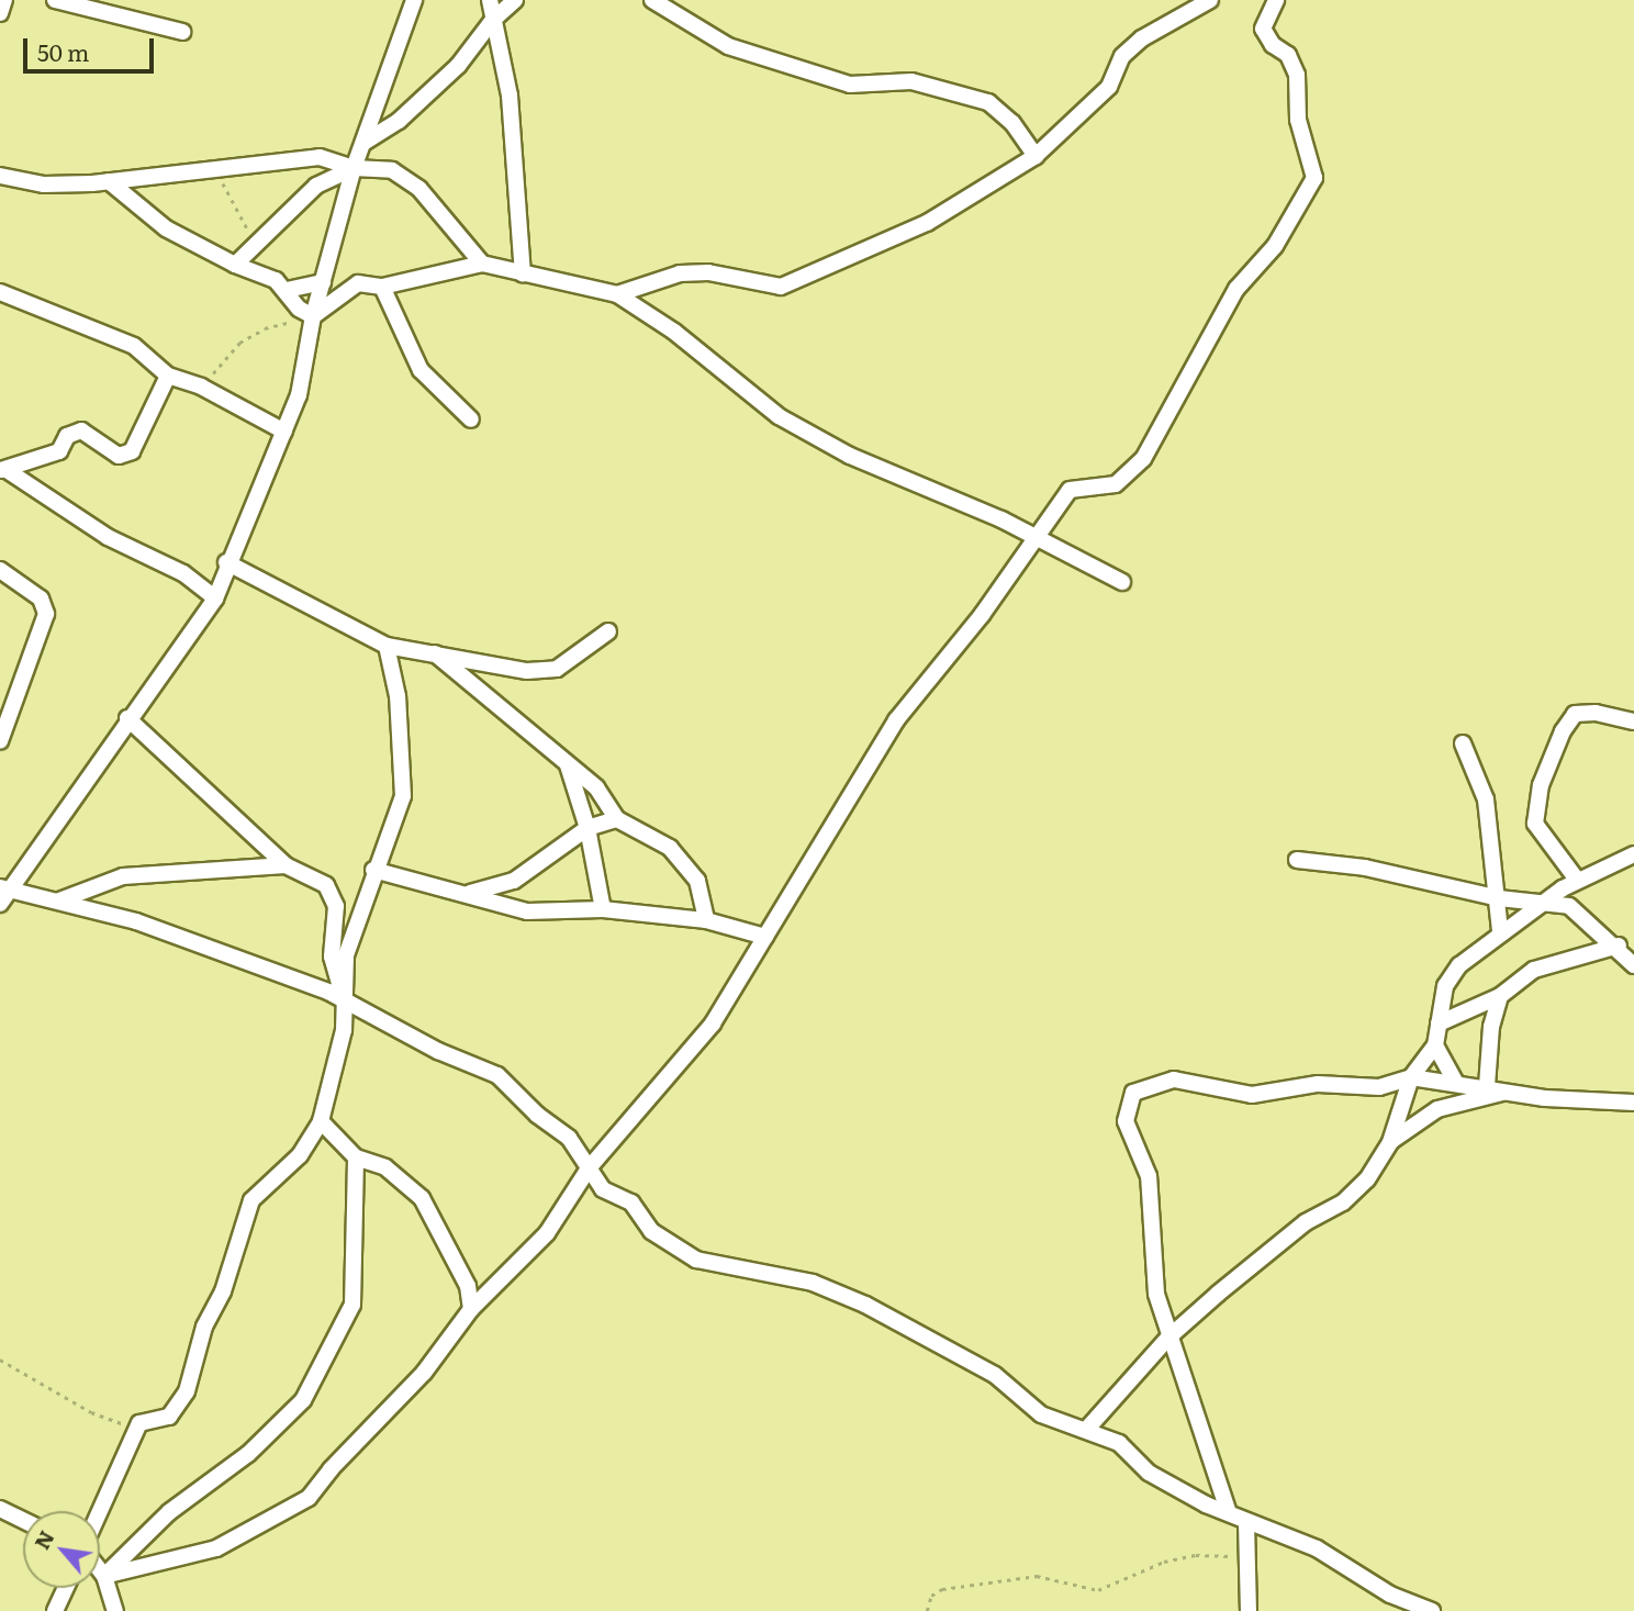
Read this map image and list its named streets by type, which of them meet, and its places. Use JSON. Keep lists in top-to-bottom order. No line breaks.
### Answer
{"scale_bar":"50 m","north":"top left"}
